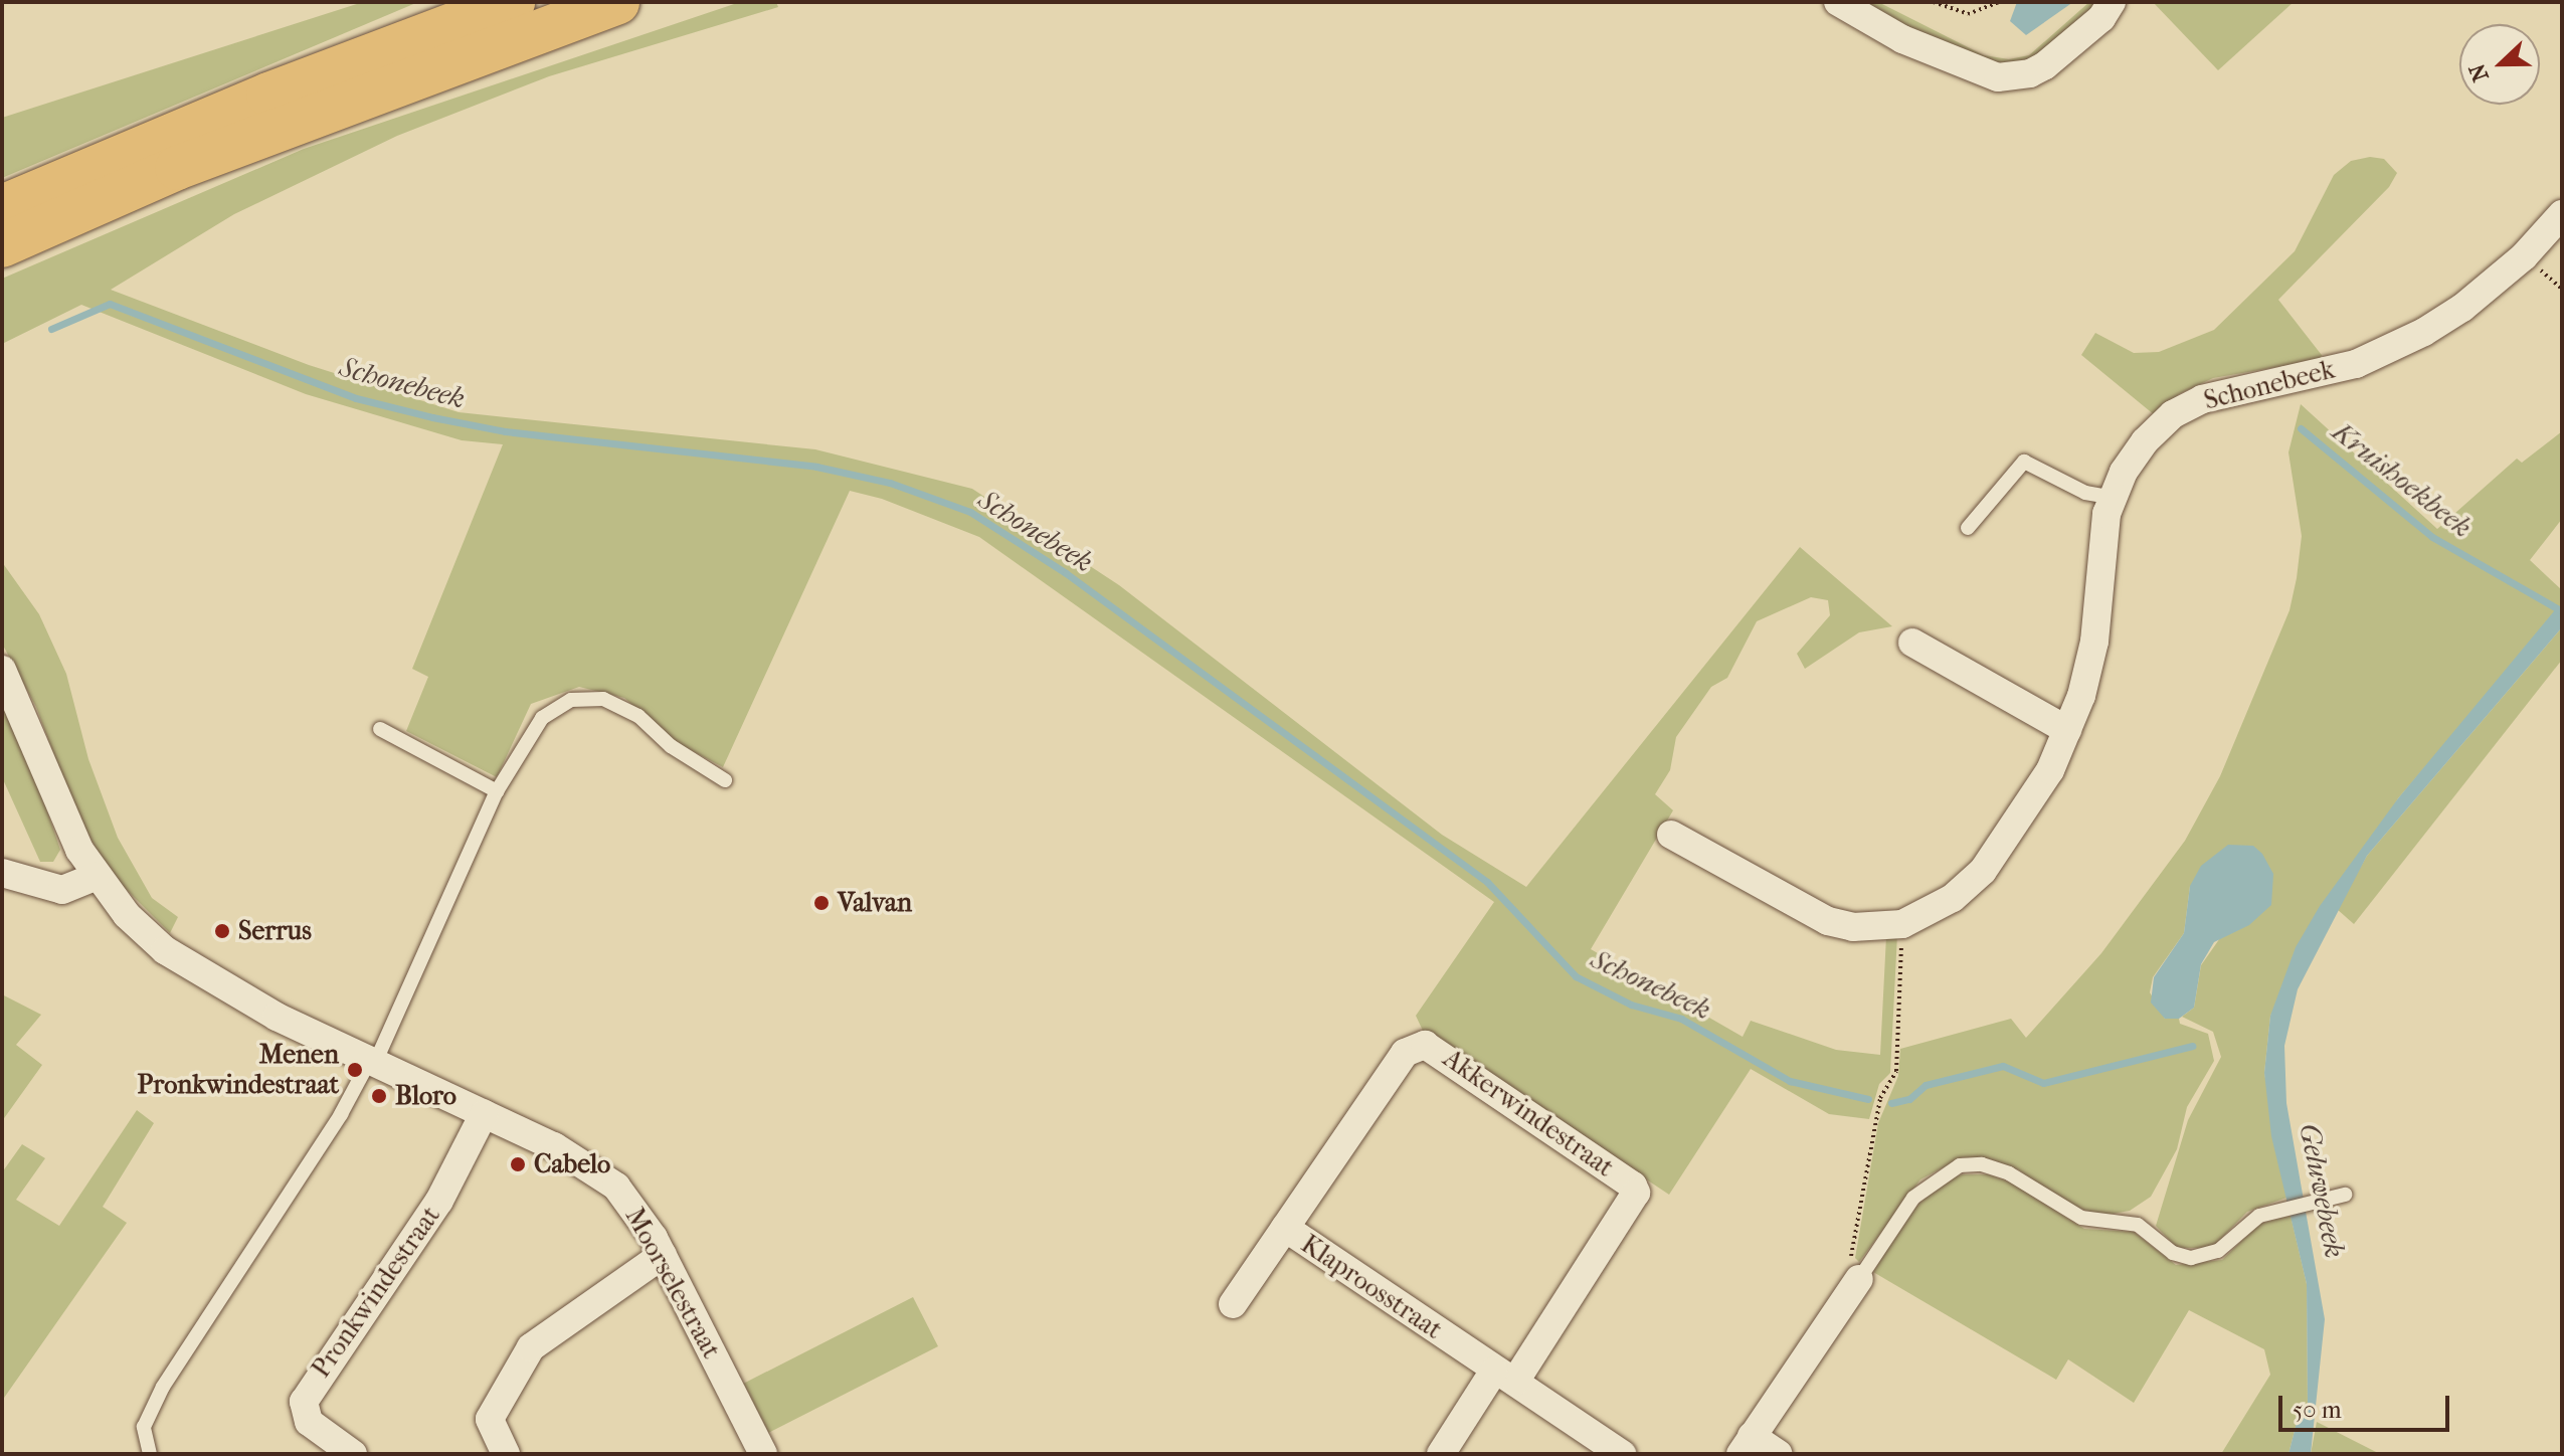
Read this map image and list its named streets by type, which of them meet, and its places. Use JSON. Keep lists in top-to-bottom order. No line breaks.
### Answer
{"streets":{"street":["Schonebeek","Akkerwindestraat","Moorselestraat","Klaproosstraat","Pronkwindestraat"]},"crossings":[["Akkerwindestraat","Klaproosstraat"],["Moorselestraat","Pronkwindestraat"]],"water":["Schonebeek","Kruishoekbeek","Geluwebeek"],"places":["Valvan","Serrus","Menen Pronkwindestraat","Bloro","Cabelo"],"scale_bar":"50 m","north":"left"}
